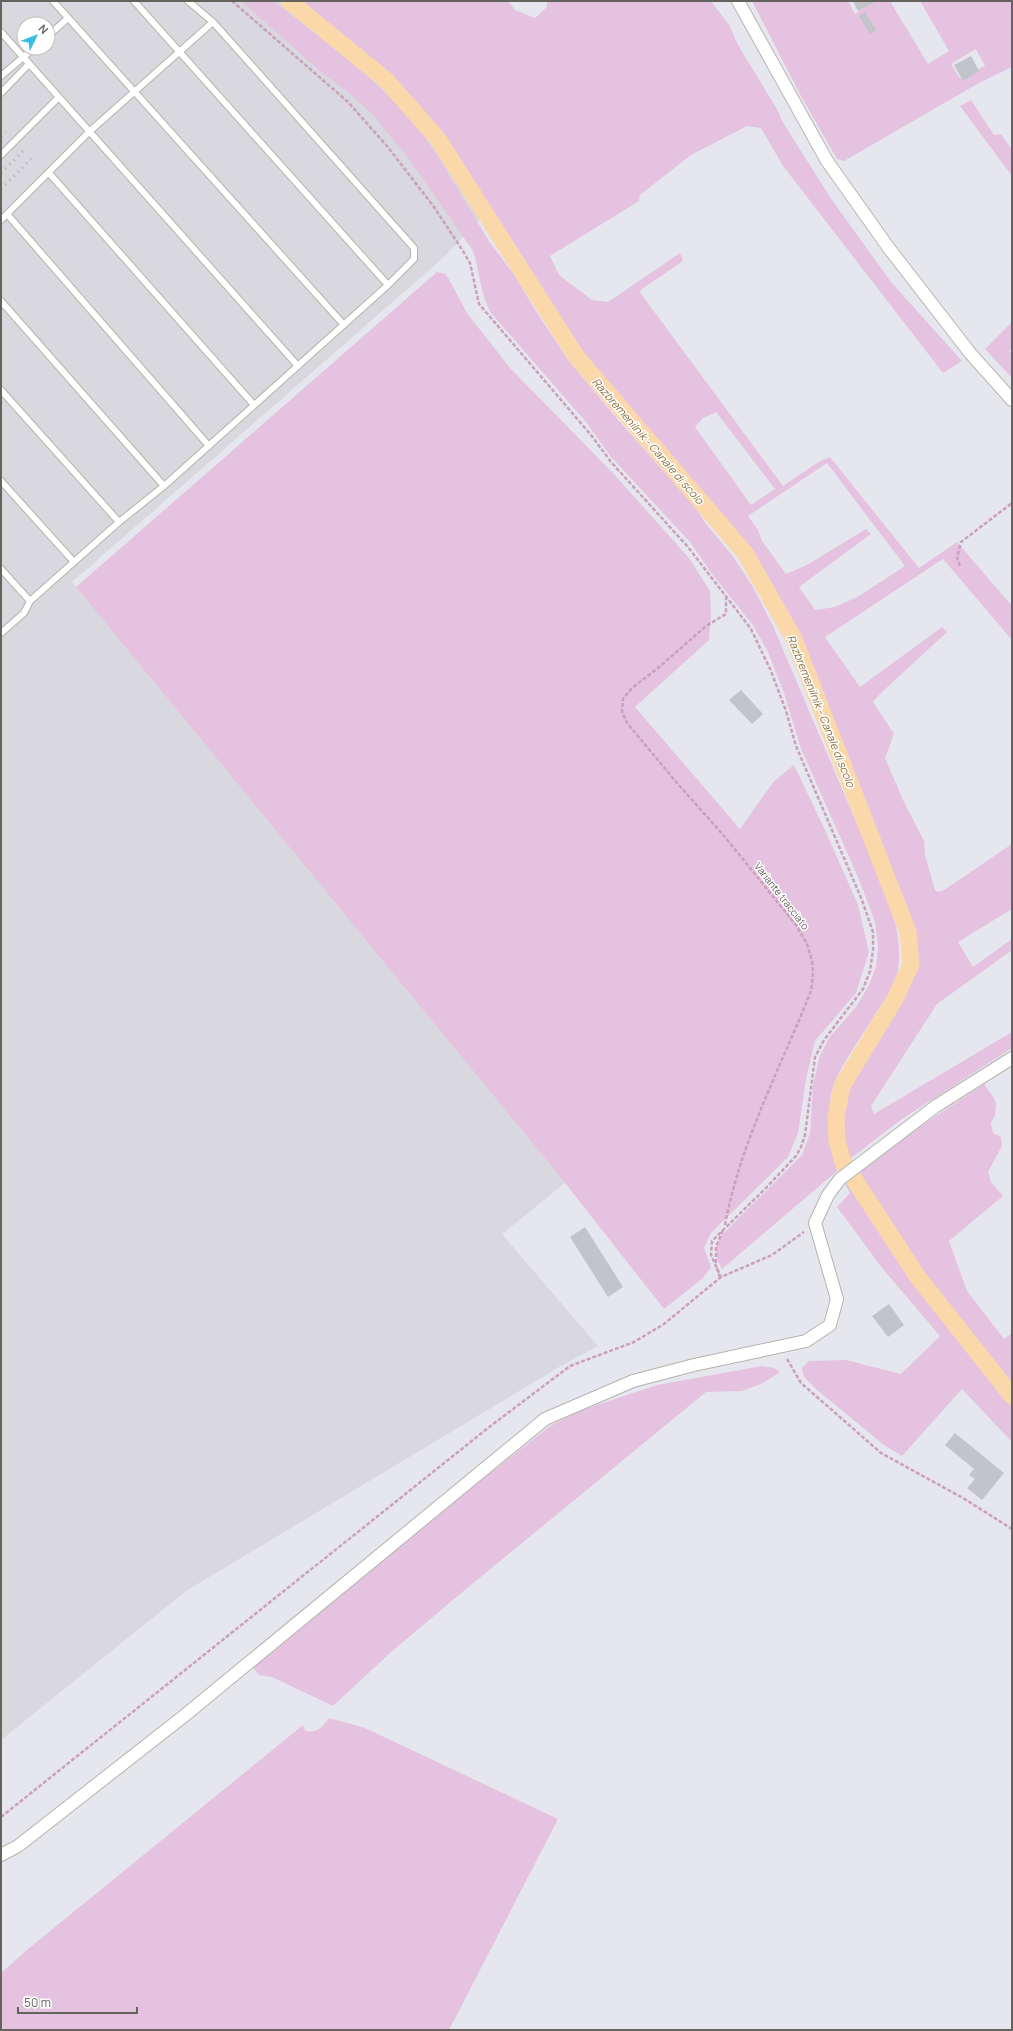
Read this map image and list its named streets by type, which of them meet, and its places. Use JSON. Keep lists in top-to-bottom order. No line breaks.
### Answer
{"streets":{"path":["Variante tracciato"]},"water":["Razbremenilnik - Canale di scolo"],"scale_bar":"50 m","north":"top right"}
